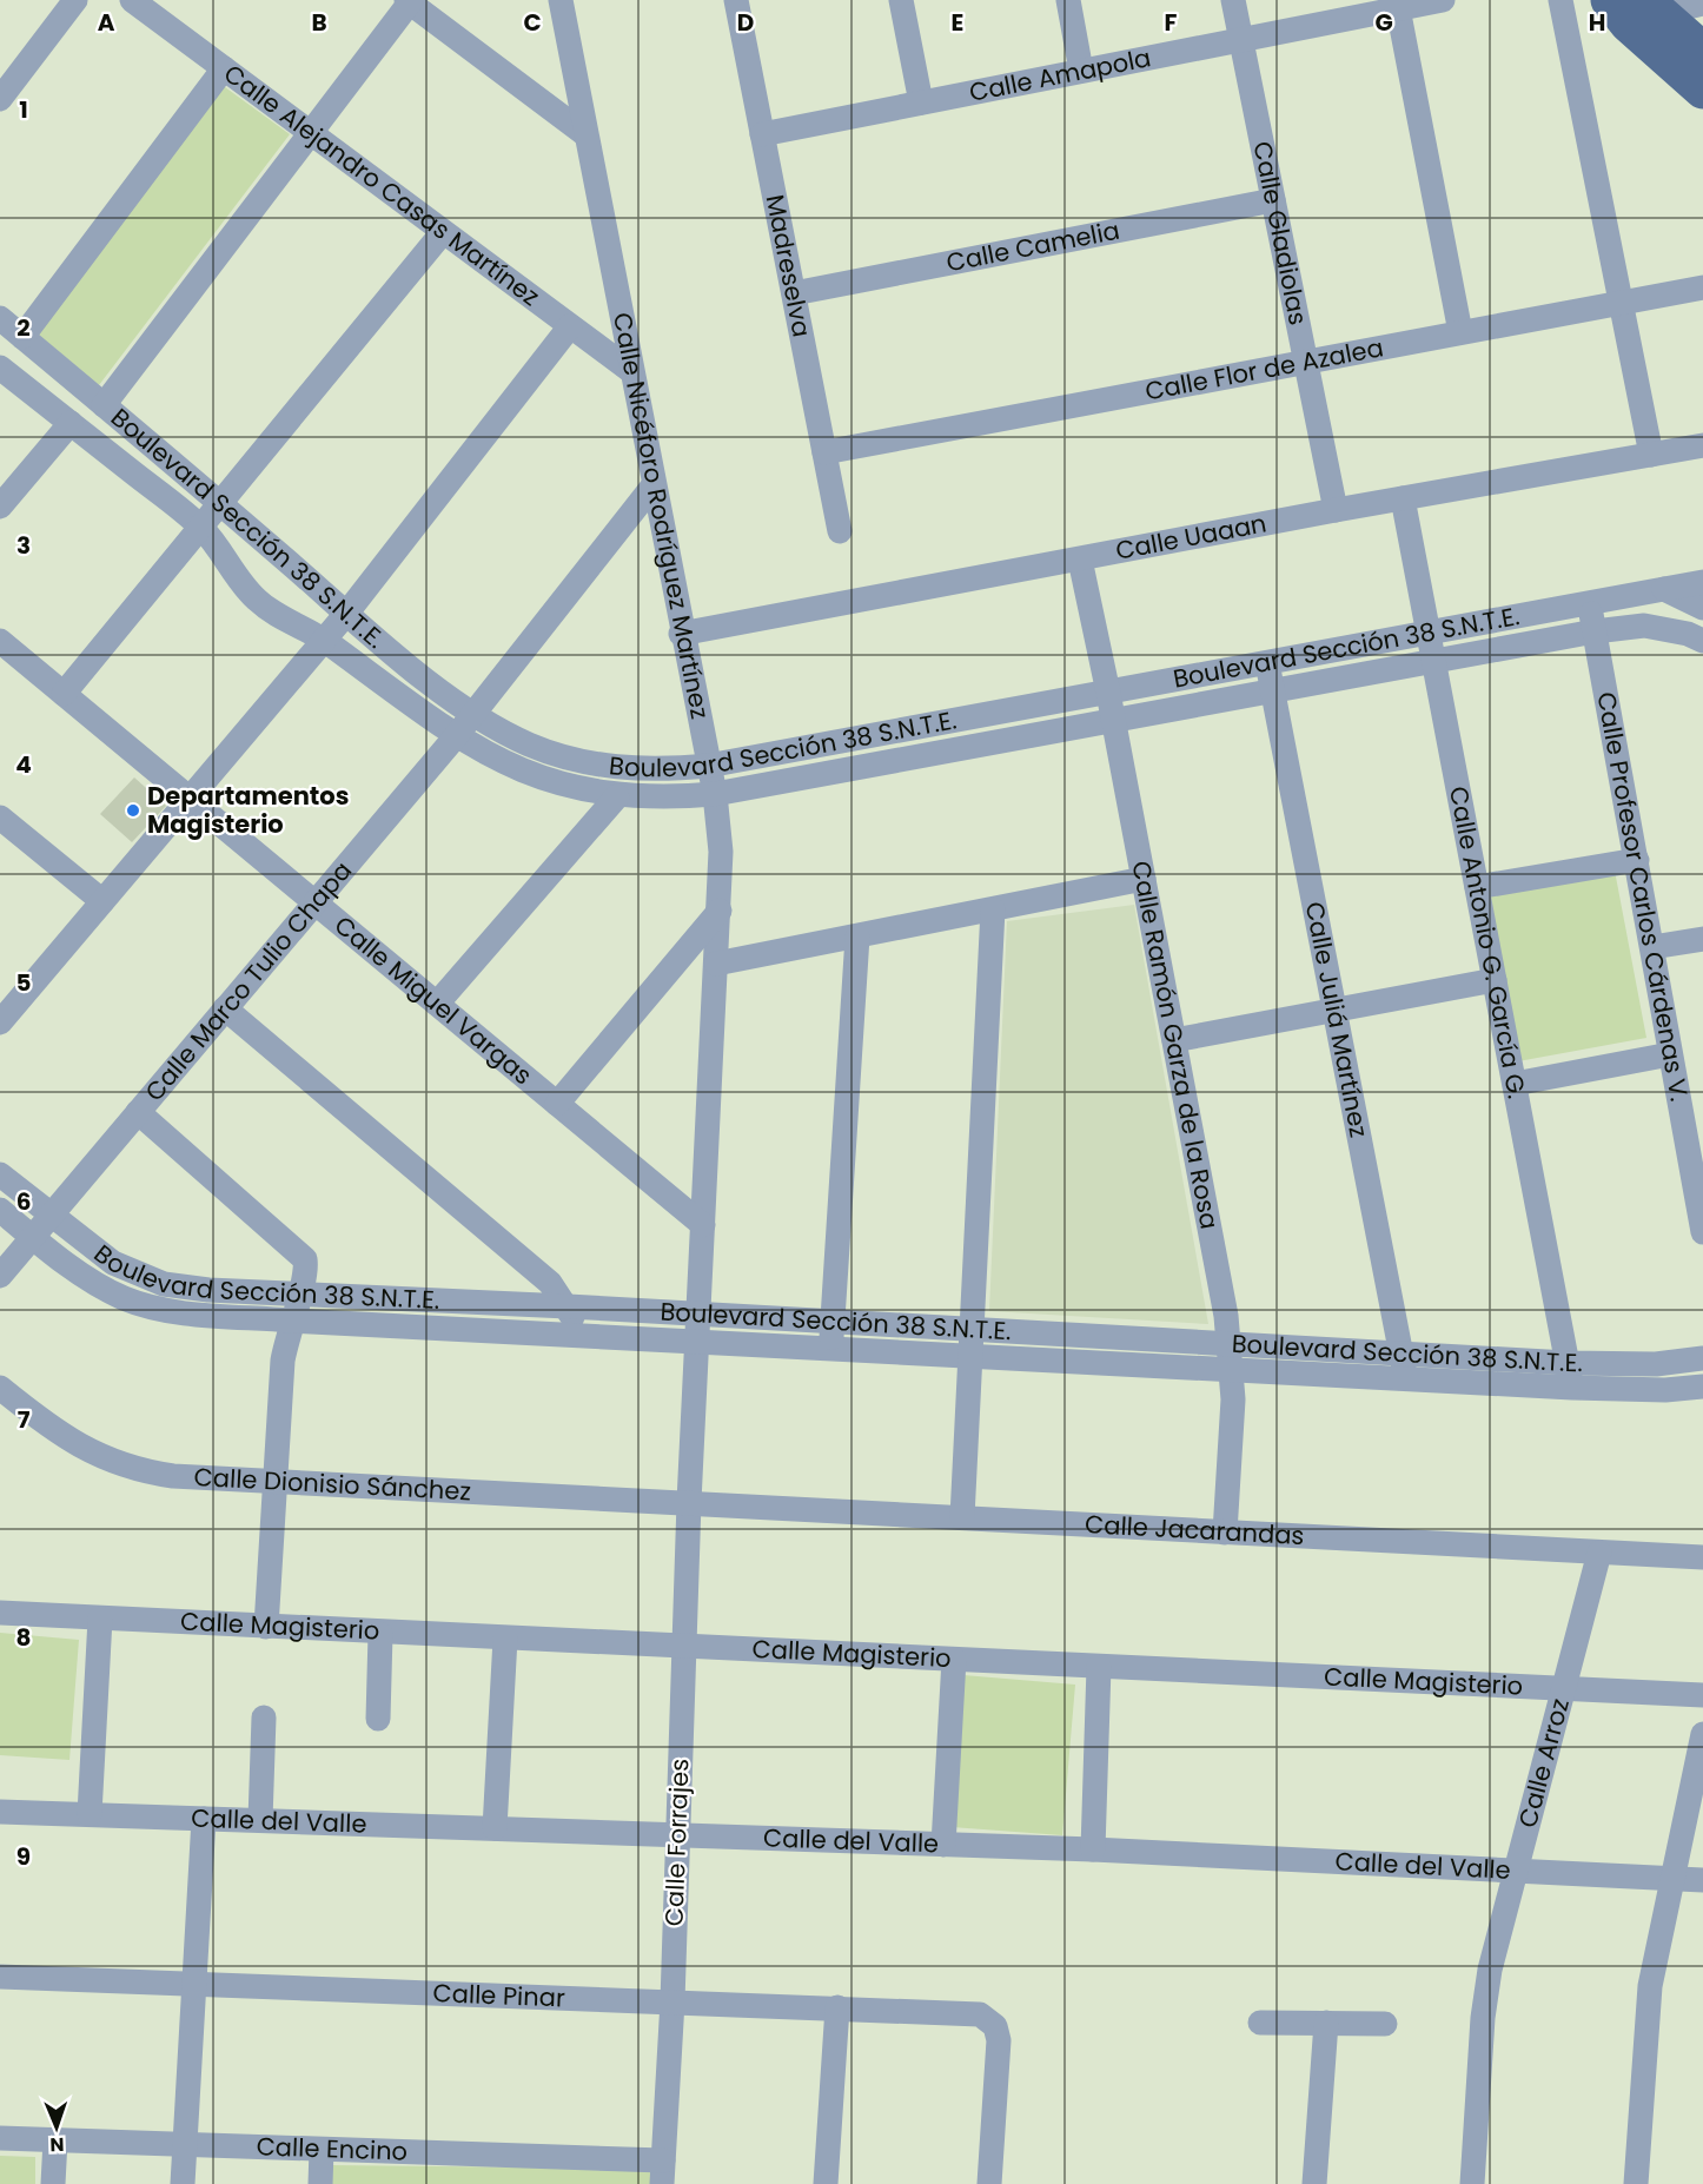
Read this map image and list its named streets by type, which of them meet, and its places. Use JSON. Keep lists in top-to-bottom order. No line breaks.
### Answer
{"streets":{"street":["Calle Amapola","Calle Alejandro Casas Martínez","Calle Gladiolas","Calle Camelia","Madreselva","Calle Flor de Azalea","Calle Nicéforo Rodríguez Martínez","Boulevard Sección 38 S.N.T.E.","Calle Uaaan","Calle Profesor Carlos Cárdenas V.","Calle Antonio G. García G.","Calle Marco Tulio Chapa","Calle Miguel Vargas","Calle Juliá Martínez","Calle Ramón Garza de la Rosa","Calle Dionisio Sánchez","Calle Jacarandas","Calle Magisterio","Calle Arroz","Calle del Valle","Calle Forrajes","Calle Pinar","Calle Encino"]},"crossings":[["Calle Amapola","Calle Gladiolas"],["Calle Amapola","Madreselva"],["Calle Alejandro Casas Martínez","Calle Nicéforo Rodríguez Martínez"],["Calle Gladiolas","Calle Camelia"],["Calle Gladiolas","Calle Flor de Azalea"],["Calle Gladiolas","Calle Uaaan"],["Calle Camelia","Madreselva"],["Madreselva","Calle Flor de Azalea"],["Calle Nicéforo Rodríguez Martínez","Boulevard Sección 38 S.N.T.E."],["Calle Nicéforo Rodríguez Martínez","Calle Uaaan"],["Calle Nicéforo Rodríguez Martínez","Calle Marco Tulio Chapa"],["Calle Nicéforo Rodríguez Martínez","Calle Miguel Vargas"],["Calle Nicéforo Rodríguez Martínez","Calle Dionisio Sánchez"],["Calle Nicéforo Rodríguez Martínez","Calle Jacarandas"],["Calle Nicéforo Rodríguez Martínez","Calle Forrajes"],["Boulevard Sección 38 S.N.T.E.","Calle Profesor Carlos Cárdenas V."],["Boulevard Sección 38 S.N.T.E.","Calle Antonio G. García G."],["Boulevard Sección 38 S.N.T.E.","Calle Marco Tulio Chapa"],["Boulevard Sección 38 S.N.T.E.","Calle Juliá Martínez"],["Boulevard Sección 38 S.N.T.E.","Calle Ramón Garza de la Rosa"],["Calle Uaaan","Calle Antonio G. García G."],["Calle Uaaan","Calle Ramón Garza de la Rosa"],["Calle Marco Tulio Chapa","Calle Miguel Vargas"],["Calle Ramón Garza de la Rosa","Calle Jacarandas"],["Calle Dionisio Sánchez","Calle Jacarandas"],["Calle Dionisio Sánchez","Calle Forrajes"],["Calle Jacarandas","Calle Arroz"],["Calle Jacarandas","Calle Forrajes"],["Calle Magisterio","Calle Arroz"],["Calle Magisterio","Calle Forrajes"],["Calle Arroz","Calle del Valle"],["Calle del Valle","Calle Forrajes"],["Calle Forrajes","Calle Pinar"],["Calle Forrajes","Calle Encino"]],"places":["Departamentos Magisterio"],"north":"bottom","grid":{"columns":["A","B","C","D","E","F","G","H"],"rows":["1","2","3","4","5","6","7","8","9"]}}
